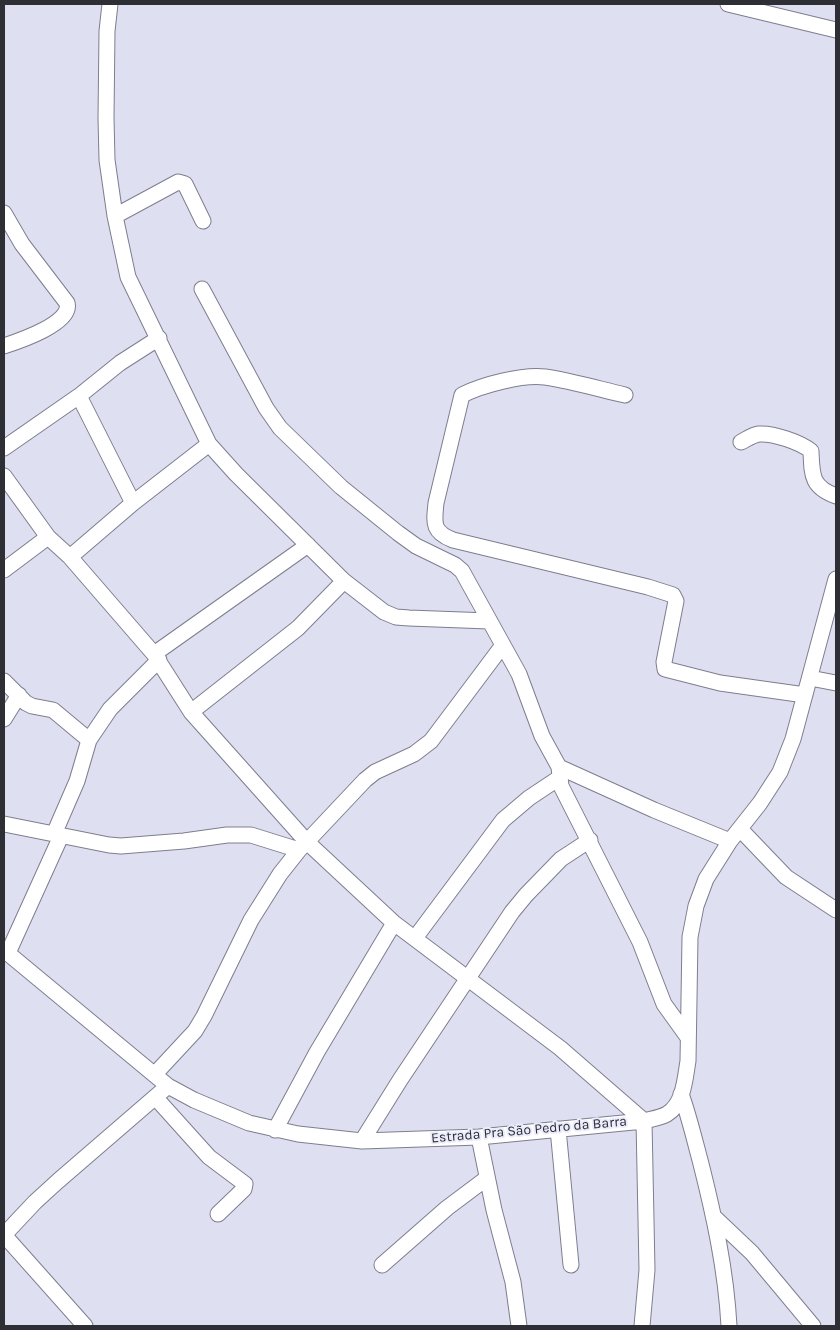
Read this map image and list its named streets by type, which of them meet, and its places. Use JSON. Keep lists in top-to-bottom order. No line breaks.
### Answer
{"streets":{"street":["Estrada Pra São Pedro da Barra"]}}
